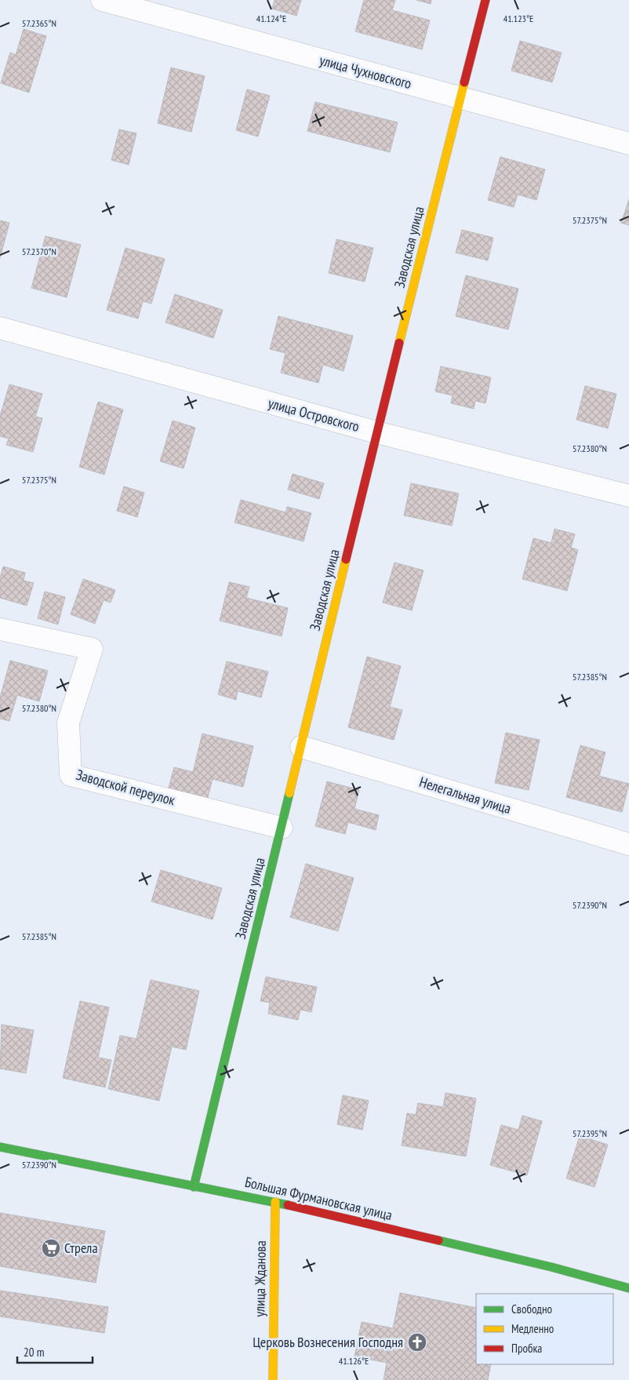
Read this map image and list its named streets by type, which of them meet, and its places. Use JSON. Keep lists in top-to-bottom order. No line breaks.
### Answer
{"streets":{"street":["улица Чухновского","Заводская улица","улица Островского","Заводской переулок","Нелегальная улица","Большая Фурмановская улица","улица Жданова"]},"crossings":[["улица Чухновского","Заводская улица"],["Заводская улица","улица Островского"],["Заводская улица","Заводской переулок"],["Заводская улица","Нелегальная улица"],["Заводская улица","Большая Фурмановская улица"],["Большая Фурмановская улица","улица Жданова"]],"places":{"supermarket":["Стрела"],"church":["Церковь Вознесения Господня"]},"legend":["Свободно","Медленно","Пробка"],"scale_bar":"20 m","coordinates":["41.124°E","41.123°E","57.2365°N","57.2375°N","57.2370°N","57.2380°N","57.2385°N","57.2390°N","57.2395°N","41.126°E"]}
